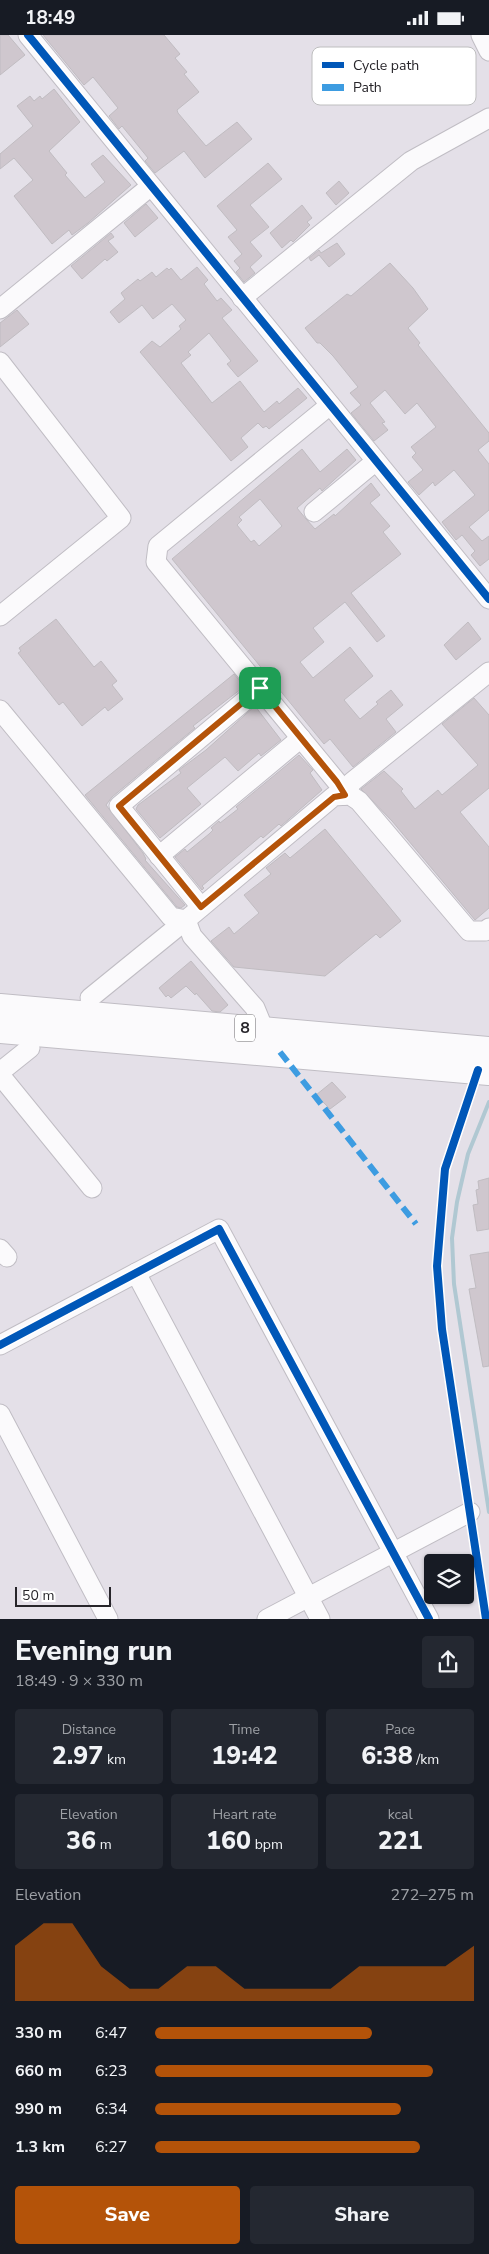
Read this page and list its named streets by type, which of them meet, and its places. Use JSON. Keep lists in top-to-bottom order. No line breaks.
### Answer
{"streets":{"highway":["8"]},"legend":["Cycle path","Path"],"scale_bar":"50 m","page":{"status":"18:49","scale":"50 m","heading":["Evening run","18:49 · 9 × 330 m"],"stats":[["Distance","2.97 km"],["Time","19:42"],["Pace","6:38 /km"],["Elevation","36 m"],["Heart rate","160 bpm"],["kcal","221"]],"chart":["Elevation","272–275 m"],"list":[{"name":"330 m","note":"6:47"},{"name":"660 m","note":"6:23"},{"name":"990 m","note":"6:34"},{"name":"1.3 km","note":"6:27"}],"buttons":["Save","Share"]}}
